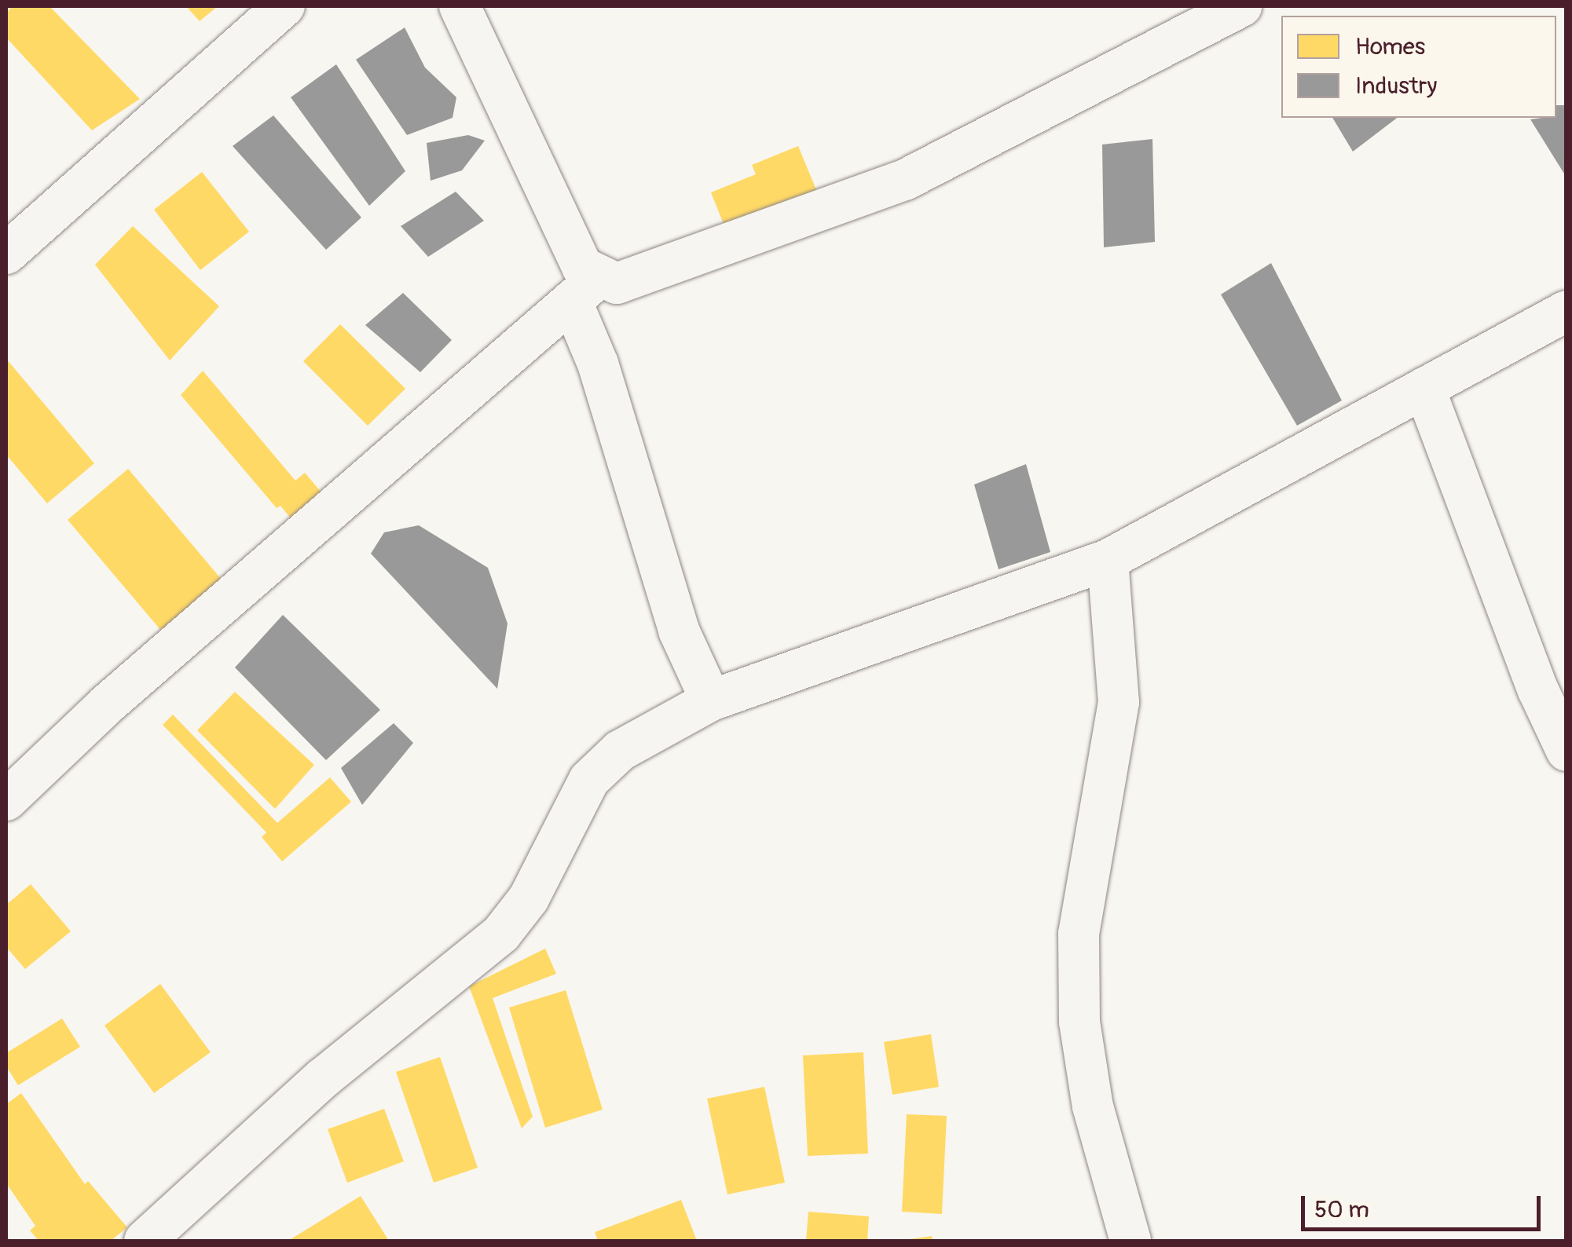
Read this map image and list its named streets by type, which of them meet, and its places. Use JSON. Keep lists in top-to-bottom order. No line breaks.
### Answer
{"legend":["Homes","Industry"],"scale_bar":"50 m"}
